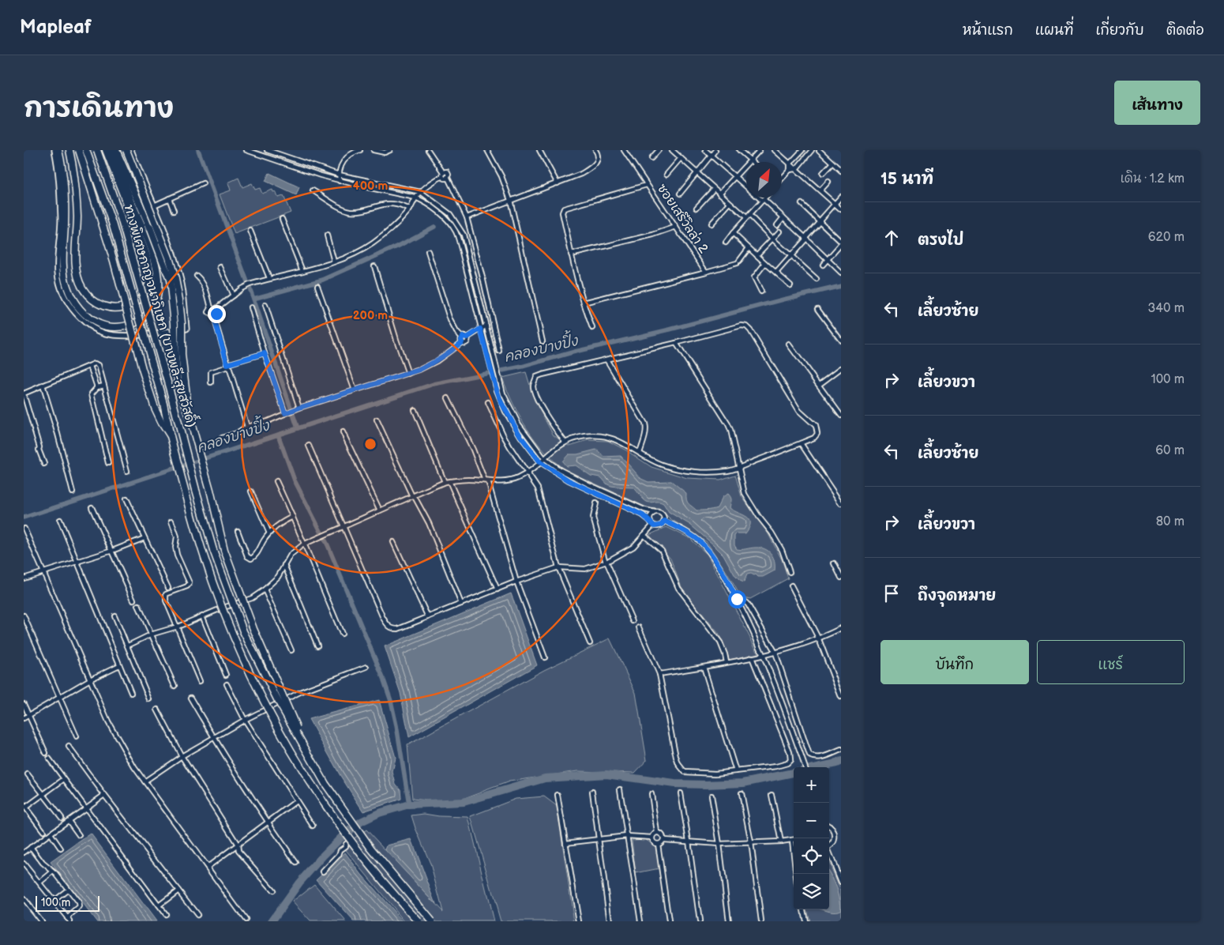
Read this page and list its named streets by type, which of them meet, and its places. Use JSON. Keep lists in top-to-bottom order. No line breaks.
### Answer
{"streets":{"highway":["ทางพิเศษกาญจนาภิเษก (บางพลี-สุขสวัสดิ์)"],"street":["ซอยเสรีวิลล่า 2"]},"water":["คลองบางปิ้ง"],"scale_bar":"100 m","north":"top right","page":{"header":"Mapleaf","nav":["หน้าแรก","แผนที่","เกี่ยวกับ","ติดต่อ"],"title":"การเดินทาง","buttons":["เส้นทาง",["บันทึก","แชร์"]],"heading":["15 นาที","เดิน · 1.2 km"],"list":[["ตรงไป","620 m"],["เลี้ยวซ้าย","340 m"],["เลี้ยวขวา","100 m"],["เลี้ยวซ้าย","60 m"],["เลี้ยวขวา","80 m"],"ถึงจุดหมาย"],"map_buttons":["+","−"],"scale":"100 m"},"rings":["400 m","200 m"]}
